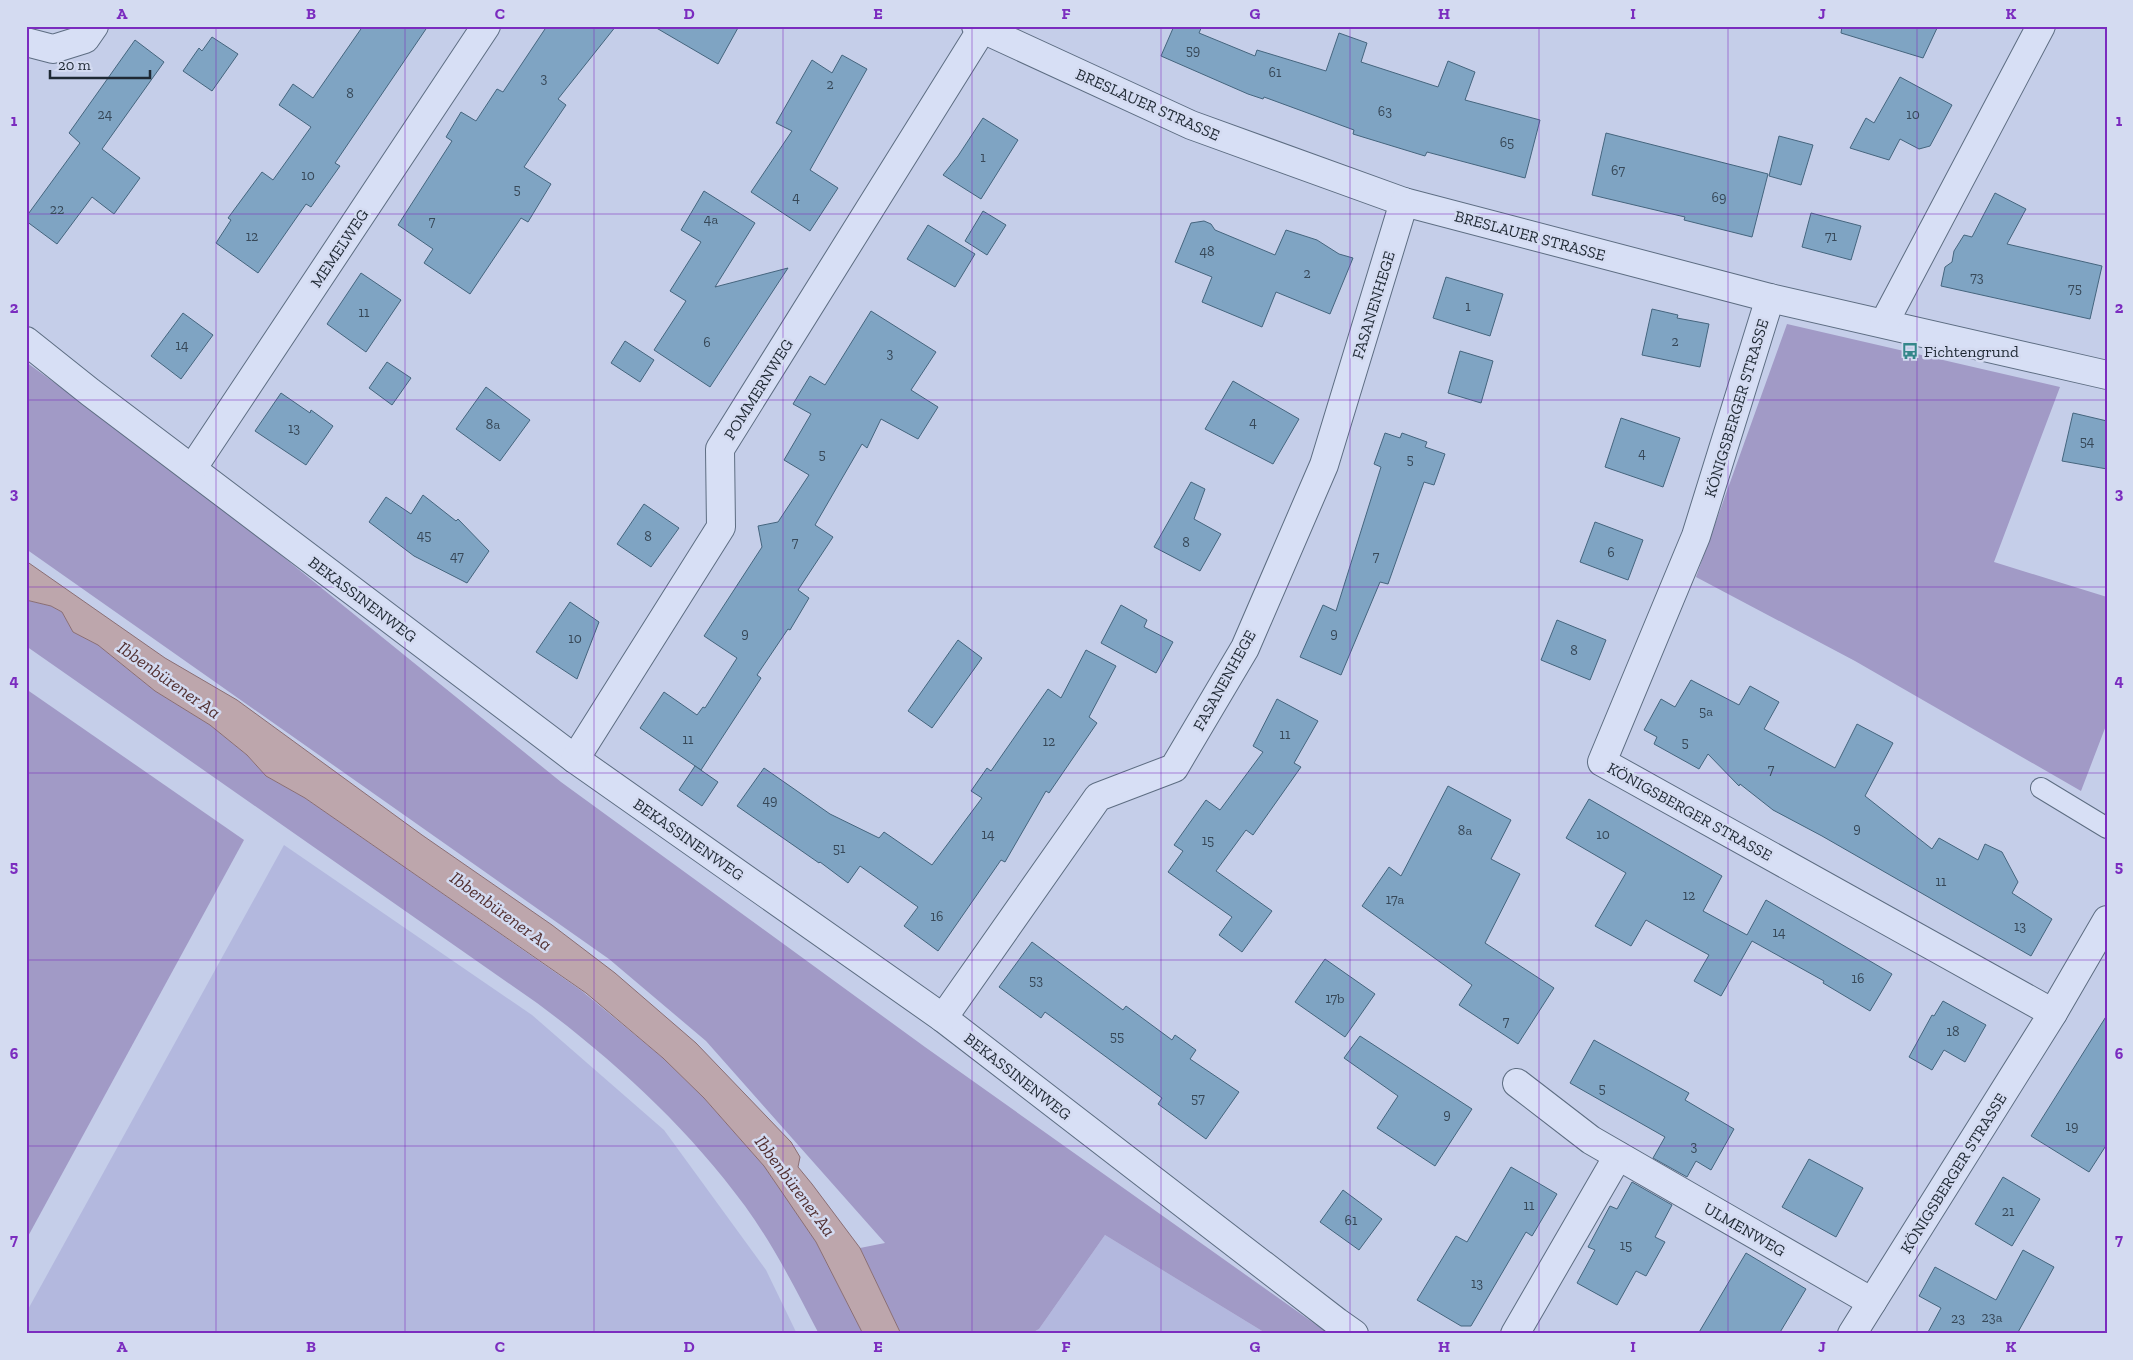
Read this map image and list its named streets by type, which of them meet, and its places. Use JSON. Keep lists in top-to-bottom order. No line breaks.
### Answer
{"streets":{"street":["BRESLAUER STRASSE","MEMELWEG","FASANENHEGE","POMMERNWEG","KÖNIGSBERGER STRASSE","BEKASSINENWEG","ULMENWEG"]},"crossings":[["BRESLAUER STRASSE","FASANENHEGE"],["BRESLAUER STRASSE","POMMERNWEG"],["BRESLAUER STRASSE","KÖNIGSBERGER STRASSE"],["MEMELWEG","BEKASSINENWEG"],["FASANENHEGE","BEKASSINENWEG"],["POMMERNWEG","BEKASSINENWEG"],["KÖNIGSBERGER STRASSE","ULMENWEG"]],"water":["Ibbenbürener Aa"],"places":{"bus stop":["Fichtengrund"]},"house_numbers":["59","61","3","2","8","63","24","10","65","1","67","10","5","4","69","22","4a","7","12","71","48","2","73","75","1","11","2","6","14","3","4","8a","13","54","4","5","5","45","8","7","8","6","47","7","9","9","10","8","5a","11","11","12","5","7","49","9","8a","14","10","15","51","11","12","17a","16","13","14","16","53","17b","7","18","55","5","57","9","19","3","11","21","61","15","13","23a","23"],"scale_bar":"20 m","grid":{"columns":["A","B","C","D","E","F","G","H","I","J","K"],"rows":["1","2","3","4","5","6","7"]}}
